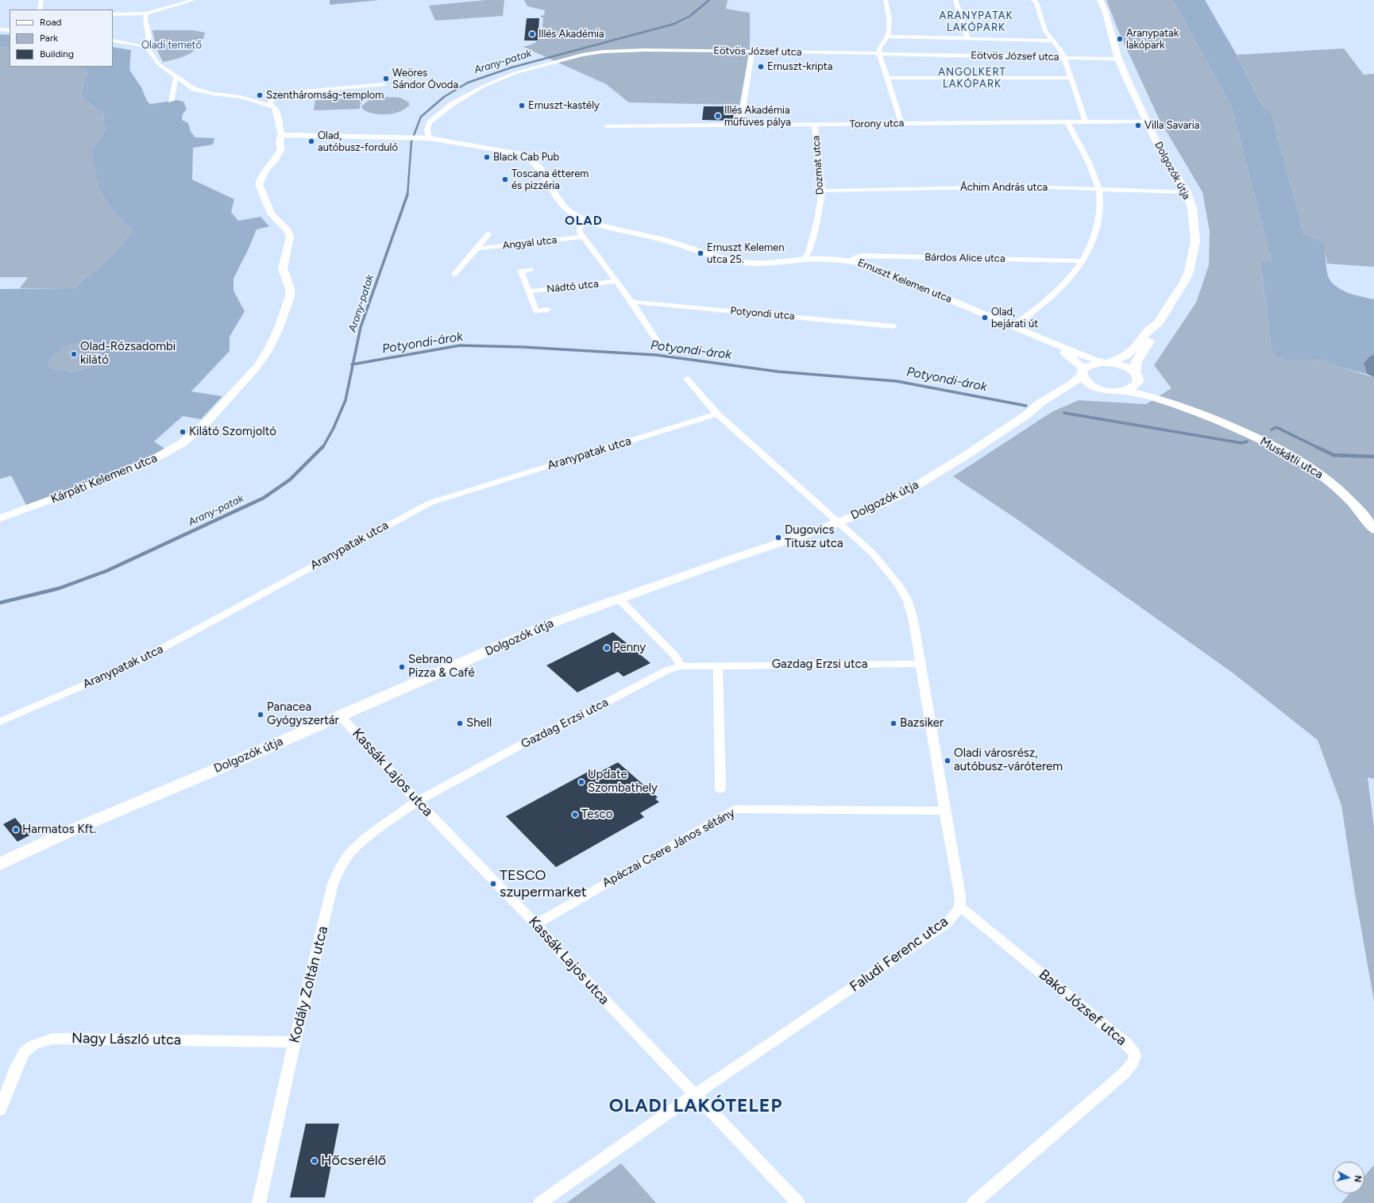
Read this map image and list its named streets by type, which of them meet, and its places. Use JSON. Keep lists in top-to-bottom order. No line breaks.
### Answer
{"streets":{"main road":["Dolgozók útja","Muskátli utca"],"street":["Eötvös József utca","Torony utca","Dozmat utca","Áchim András utca","Angyal utca","Bárdos Alice utca","Ernuszt Kelemen utca","Nádtó utca","Potyondi utca","Aranypatak utca","Kárpáti Kelemen utca","Gazdag Erzsi utca","Kassák Lajos utca","Apáczai Csere János sétány","Faludi Ferenc utca","Kodály Zoltán utca","Bakó József utca","Nagy László utca"]},"crossings":[["Eötvös József utca","Dolgozók útja"],["Eötvös József utca","Ernuszt Kelemen utca"],["Torony utca","Dozmat utca"],["Torony utca","Dolgozók útja"],["Dozmat utca","Áchim András utca"],["Dozmat utca","Ernuszt Kelemen utca"],["Dolgozók útja","Áchim András utca"],["Dolgozók útja","Ernuszt Kelemen utca"],["Dolgozók útja","Muskátli utca"],["Dolgozók útja","Kassák Lajos utca"],["Dolgozók útja","Faludi Ferenc utca"],["Angyal utca","Nádtó utca"],["Bárdos Alice utca","Ernuszt Kelemen utca"],["Ernuszt Kelemen utca","Muskátli utca"],["Ernuszt Kelemen utca","Kárpáti Kelemen utca"],["Nádtó utca","Potyondi utca"],["Gazdag Erzsi utca","Kassák Lajos utca"],["Gazdag Erzsi utca","Faludi Ferenc utca"],["Gazdag Erzsi utca","Kodály Zoltán utca"],["Kassák Lajos utca","Apáczai Csere János sétány"],["Kassák Lajos utca","Faludi Ferenc utca"],["Kassák Lajos utca","Kodály Zoltán utca"],["Apáczai Csere János sétány","Faludi Ferenc utca"],["Faludi Ferenc utca","Bakó József utca"],["Kodály Zoltán utca","Nagy László utca"]],"districts":["ARANYPATAK LAKÓPARK","ANGOLKERT LAKÓPARK","OLAD","OLADI LAKÓTELEP"],"water":["Arany-patak","Potyondi-árok"],"parks":["Oladi temető"],"places":["Illés Akadémia","Aranypatak lakópark","Ernuszt-kripta","Weöres Sándor Óvoda","Szentháromság-templom","Ernuszt-kastély","Illés Akadémia műfüves pálya","Villa Savaria","Olad, autóbusz-forduló","Black Cab Pub","Toscana étterem és pizzéria","Ernuszt Kelemen utca 25.","Olad, bejárati út","Olad-Rózsadombi kilátó","Kilátó Szomjoltó","Dugovics Titusz utca","Penny","Sebrano Pizza & Café","Panacea Gyógyszertár","Shell","Bazsiker","Oladi városrész, autóbusz-váróterem","Update Szombathely","Tesco","Harmatos Kft.","TESCO szupermarket","Hőcserélő"],"legend":["Road","Park","Building"],"north":"right"}
